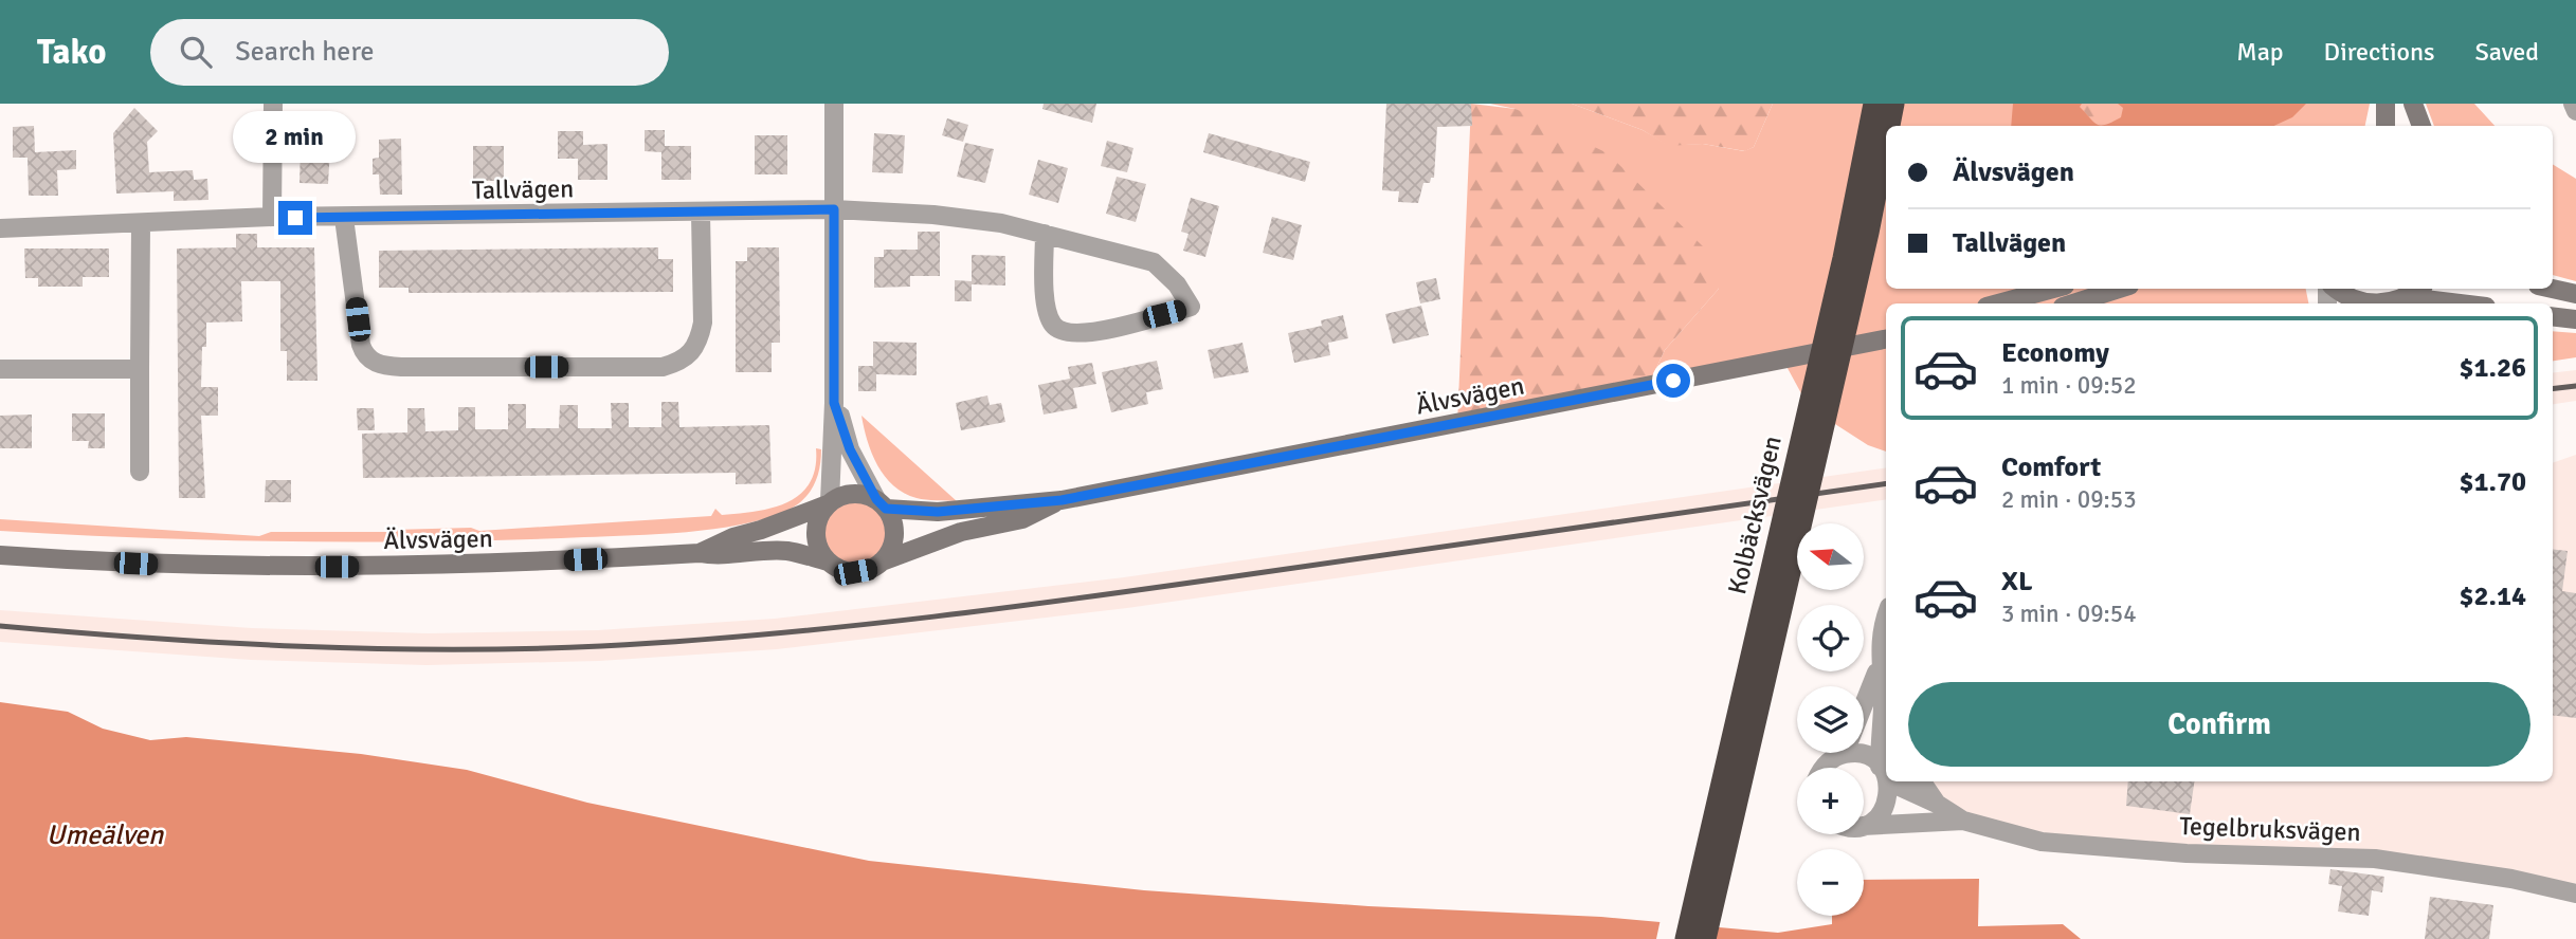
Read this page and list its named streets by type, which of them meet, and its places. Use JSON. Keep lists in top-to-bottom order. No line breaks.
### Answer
{"streets":{"highway":["Kolbäcksvägen"],"main road":["Älvsvägen"],"street":["Tallvägen","Tegelbruksvägen"]},"water":["Umeälven"],"north":"left","page":{"header":"Tako","search":"Search here","nav":["Map","Directions","Saved"],"bubble":"2 min","banner":["Älvsvägen","Tallvägen"],"list":[{"name":"Economy","note":"1 min · 09:52","value":"$1.26"},{"name":"Comfort","note":"2 min · 09:53","value":"$1.70"},{"name":"XL","note":"3 min · 09:54","value":"$2.14"}],"map_buttons":["+","−"],"buttons":"Confirm"}}
